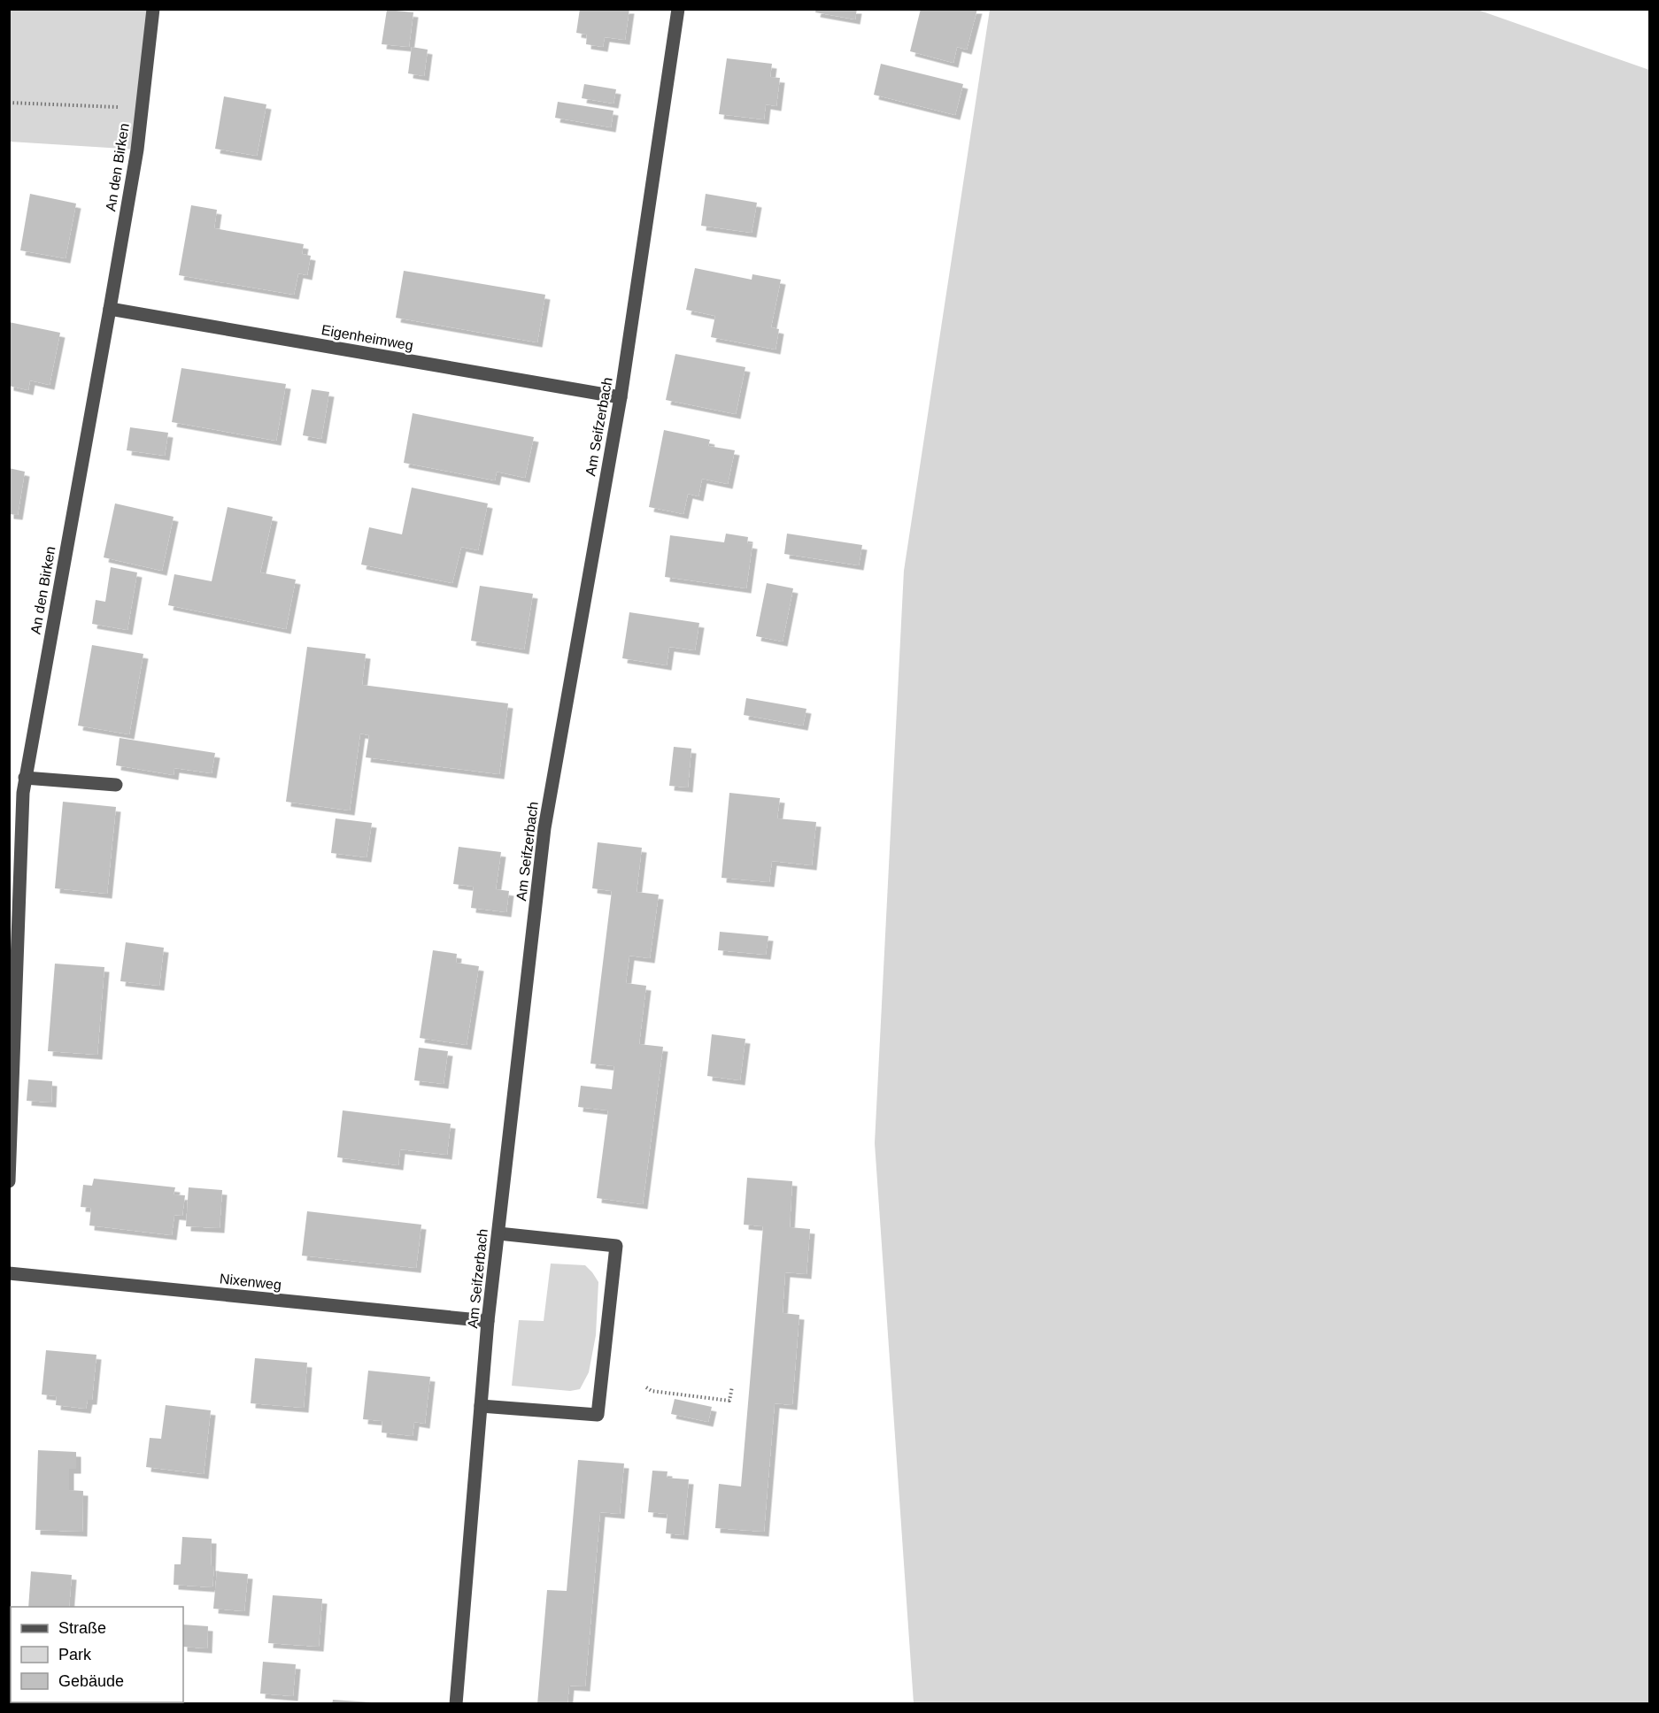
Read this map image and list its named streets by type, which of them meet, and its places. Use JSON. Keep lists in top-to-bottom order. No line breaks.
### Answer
{"streets":{"street":["An den Birken","Eigenheimweg","Am Seifzerbach","Nixenweg"]},"crossings":[["An den Birken","Eigenheimweg"],["Eigenheimweg","Am Seifzerbach"],["Am Seifzerbach","Nixenweg"]],"legend":["Straße","Park","Gebäude"]}
